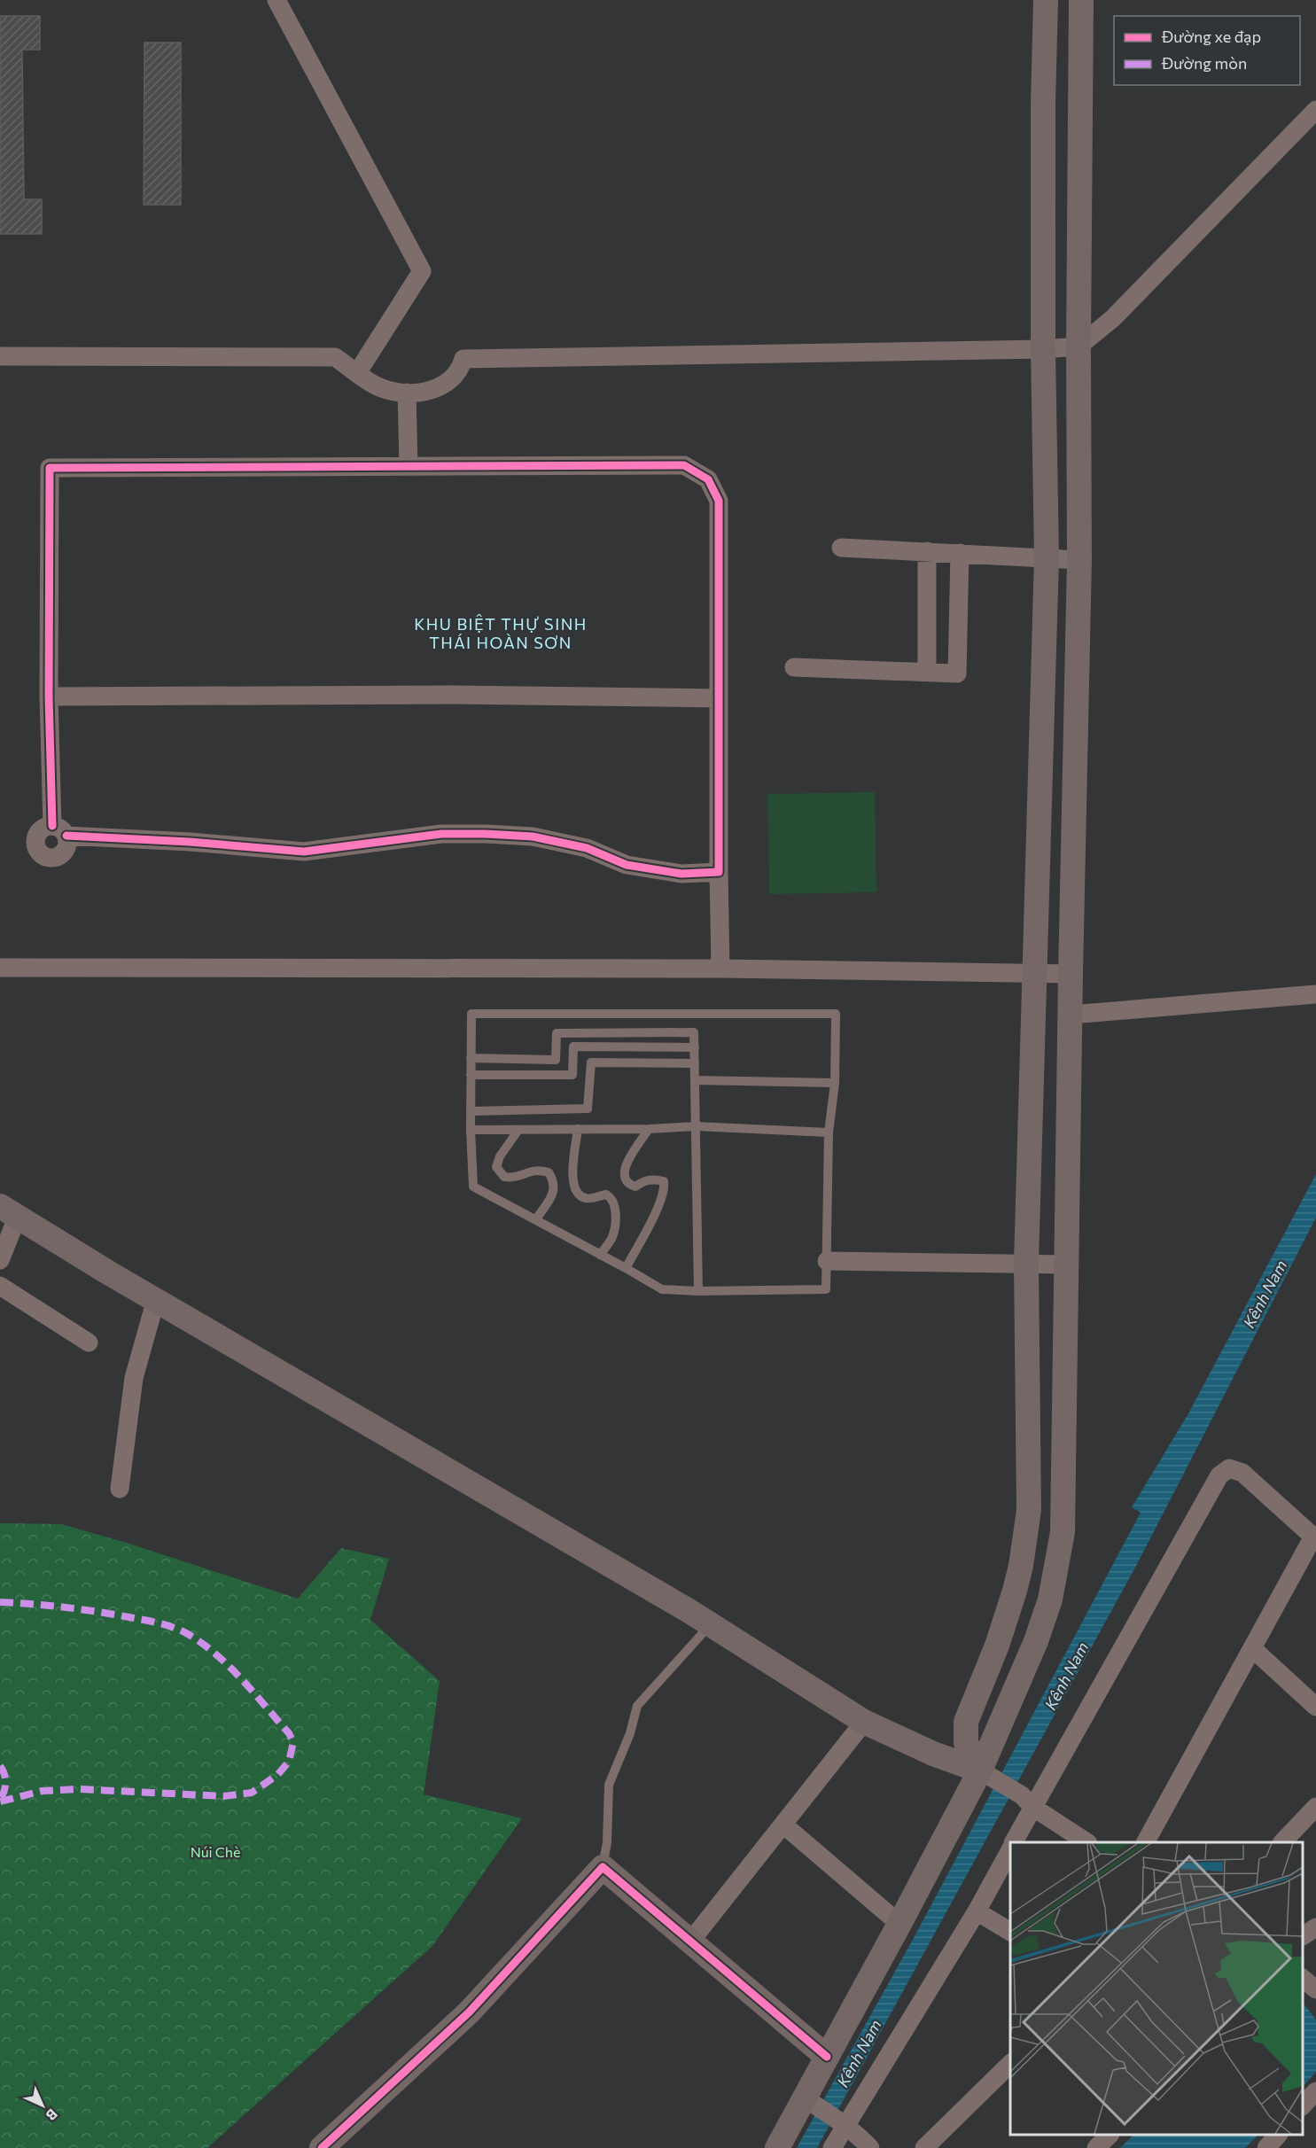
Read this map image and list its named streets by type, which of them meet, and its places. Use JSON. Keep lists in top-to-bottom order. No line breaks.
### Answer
{"districts":["KHU BIỆT THỰ SINH THÁI HOÀN SƠN"],"water":["Kênh Nam"],"parks":["Núi Chè"],"legend":["Đường xe đạp","Đường mòn"],"north":"bottom right"}
